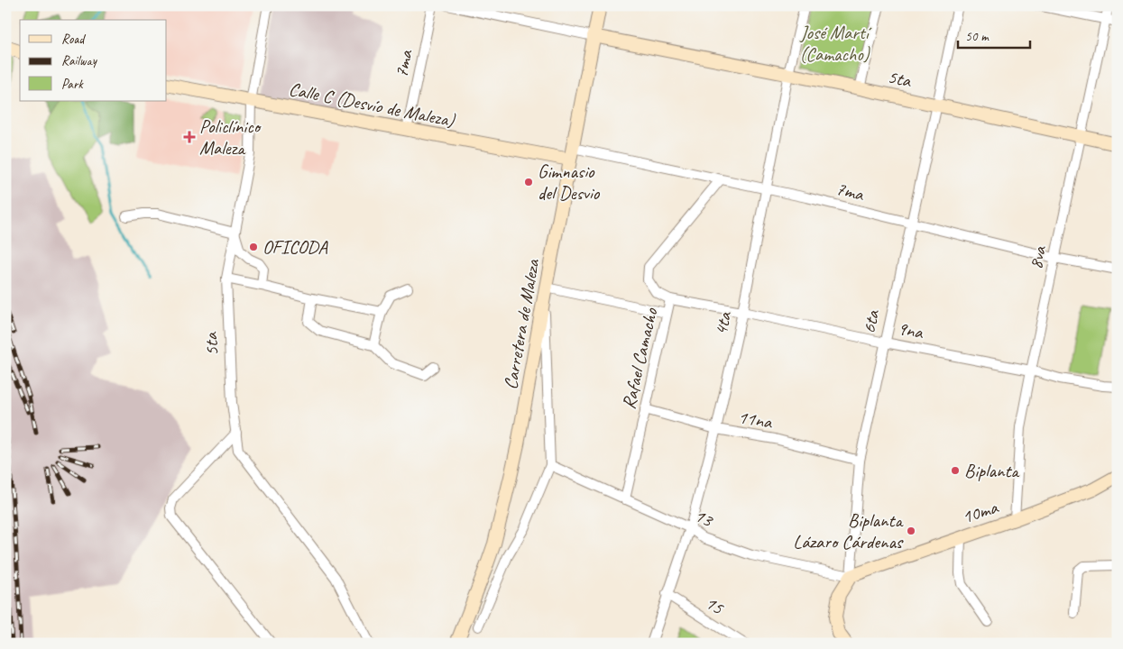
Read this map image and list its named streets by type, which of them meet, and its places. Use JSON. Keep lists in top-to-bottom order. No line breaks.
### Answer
{"streets":{"street":["7ma","5ta","Calle C (Desvío de Maleza)","8va","6ta","4ta","Carretera de Maleza","9na","Rafael Camacho","11na","10ma","13","15"]},"crossings":[["7ma","Calle C (Desvío de Maleza)"],["7ma","8va"],["7ma","6ta"],["7ma","4ta"],["7ma","Carretera de Maleza"],["7ma","Rafael Camacho"],["5ta","Calle C (Desvío de Maleza)"],["5ta","8va"],["5ta","6ta"],["5ta","4ta"],["5ta","Carretera de Maleza"],["Calle C (Desvío de Maleza)","Carretera de Maleza"],["8va","9na"],["8va","10ma"],["6ta","9na"],["6ta","11na"],["6ta","10ma"],["6ta","13"],["4ta","9na"],["4ta","11na"],["4ta","13"],["4ta","15"],["9na","Rafael Camacho"],["Rafael Camacho","11na"],["Rafael Camacho","13"],["10ma","13"]],"parks":["José Martí (Camacho)"],"places":{"health":["Policlínico Maleza"],"other":["Gimnasio del Desvio","OFICODA","Biplanta","Biplanta Lázaro Cárdenas"]},"legend":["Road","Railway","Park"],"scale_bar":"50 m"}
